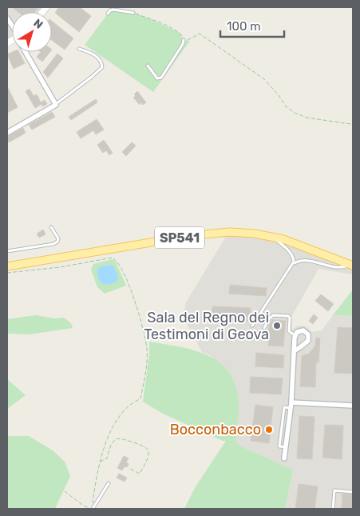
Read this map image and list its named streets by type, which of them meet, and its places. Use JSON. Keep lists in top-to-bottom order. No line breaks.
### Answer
{"streets":{"main road":["SP541"]},"places":["Sala del Regno dei Testimoni di Geova","Bocconbacco"],"scale_bar":"100 m","north":"top right"}
